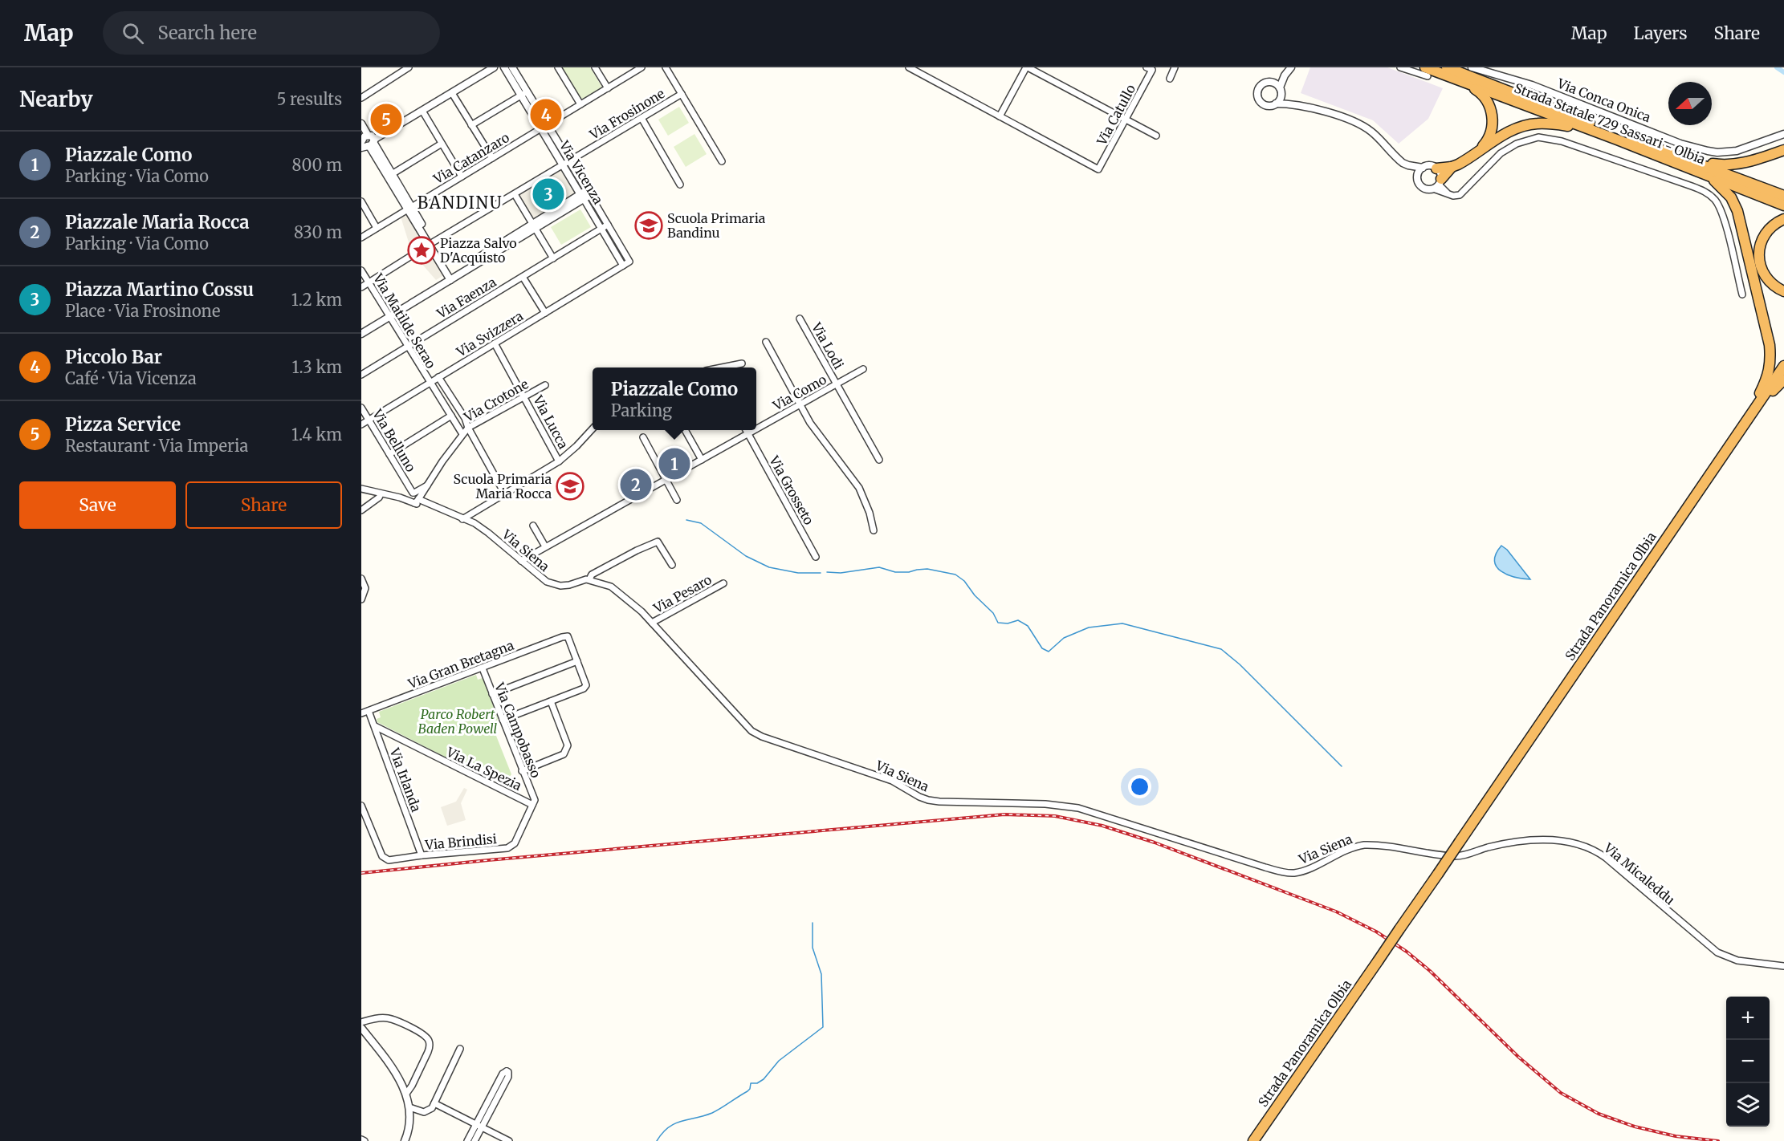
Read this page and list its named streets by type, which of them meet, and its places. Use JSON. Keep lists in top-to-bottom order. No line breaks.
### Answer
{"streets":{"highway":["Strada Statale 729 Sassari - Olbia","Strada Panoramica Olbia"],"street":["Via Conca Onica","Via Frosinone","Via Catullo","Via Catanzaro","Via Vicenza","Via Faenza","Via Matilde Serao","Via Svizzera","Via Lodi","Via Como","Via Crotone","Via Lucca","Via Belluno","Via Grosseto","Via Siena","Via Pesaro","Via Gran Bretagna","Via Campobasso","Via La Spezia","Via Irlanda","Via Brindisi","Via Micaleddu"]},"crossings":[["Via Frosinone","Via Vicenza"],["Via Frosinone","Via Matilde Serao"],["Via Catanzaro","Via Vicenza"],["Via Vicenza","Via Faenza"],["Via Vicenza","Via Svizzera"],["Via Faenza","Via Matilde Serao"],["Via Matilde Serao","Via Svizzera"],["Via Matilde Serao","Via Crotone"],["Via Svizzera","Via Lucca"],["Via Svizzera","Via Belluno"],["Via Lodi","Via Como"],["Via Como","Via Grosseto"],["Via Como","Via Siena"],["Via Crotone","Via Lucca"],["Via Crotone","Via Belluno"],["Via Crotone","Via Siena"],["Via Belluno","Via Siena"],["Via Siena","Via Pesaro"],["Via Siena","Via Micaleddu"],["Via Gran Bretagna","Via Campobasso"],["Via Gran Bretagna","Via Irlanda"],["Via Campobasso","Via La Spezia"],["Via Campobasso","Via Brindisi"],["Via La Spezia","Via Irlanda"],["Via La Spezia","Via Brindisi"],["Via Irlanda","Via Brindisi"]],"districts":["BANDINU"],"parks":["Parco Robert Baden Powell"],"places":{"school or university":["Scuola Primaria Bandinu","Scuola Primaria Maria Rocca"],"place":["Piazza Salvo D'Acquisto"]},"north":"left","page":{"header":"Map","search":"Search here","nav":["Map","Layers","Share"],"heading":["Nearby","5 results"],"pins":["4","5","3","1","2"],"list":[{"mark":"1","name":"Piazzale Como","note":"Parking · Via Como","value":"800 m"},{"mark":"2","name":"Piazzale Maria Rocca","note":"Parking · Via Como","value":"830 m"},{"mark":"3","name":"Piazza Martino Cossu","note":"Place · Via Frosinone","value":"1.2 km"},{"mark":"4","name":"Piccolo Bar","note":"Café · Via Vicenza","value":"1.3 km"},{"mark":"5","name":"Pizza Service","note":"Restaurant · Via Imperia","value":"1.4 km"}],"popup":["Piazzale Como","Parking"],"buttons":["Save","Share"],"map_buttons":["+","−"]}}
